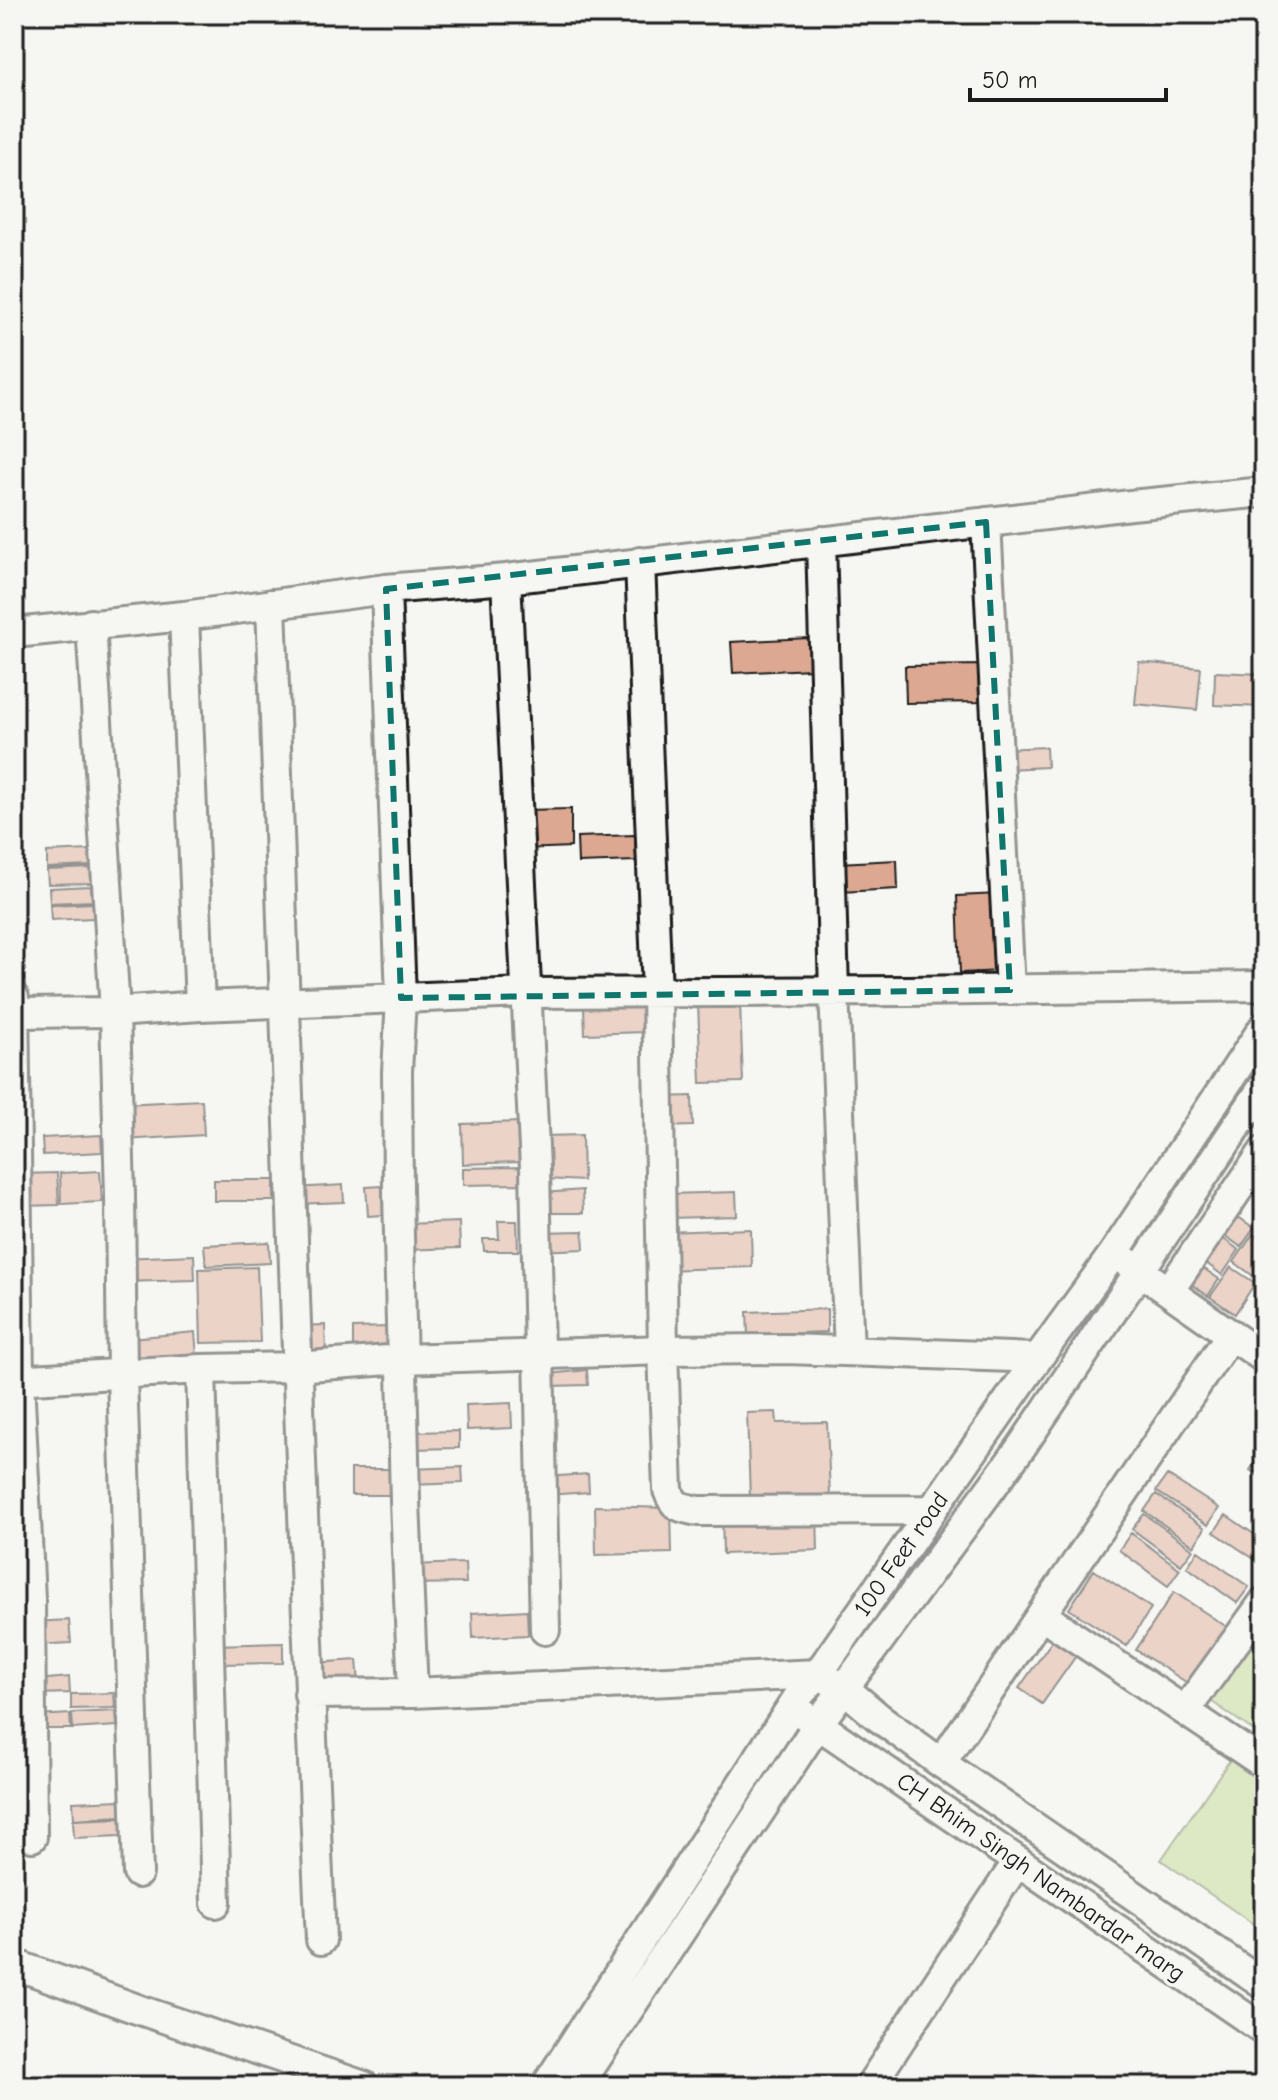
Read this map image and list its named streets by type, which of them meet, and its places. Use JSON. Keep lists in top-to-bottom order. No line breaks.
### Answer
{"streets":{"street":["100 Feet road","CH Bhim Singh Nambardar marg"]},"crossings":[["100 Feet road","CH Bhim Singh Nambardar marg"]],"scale_bar":"50 m"}
